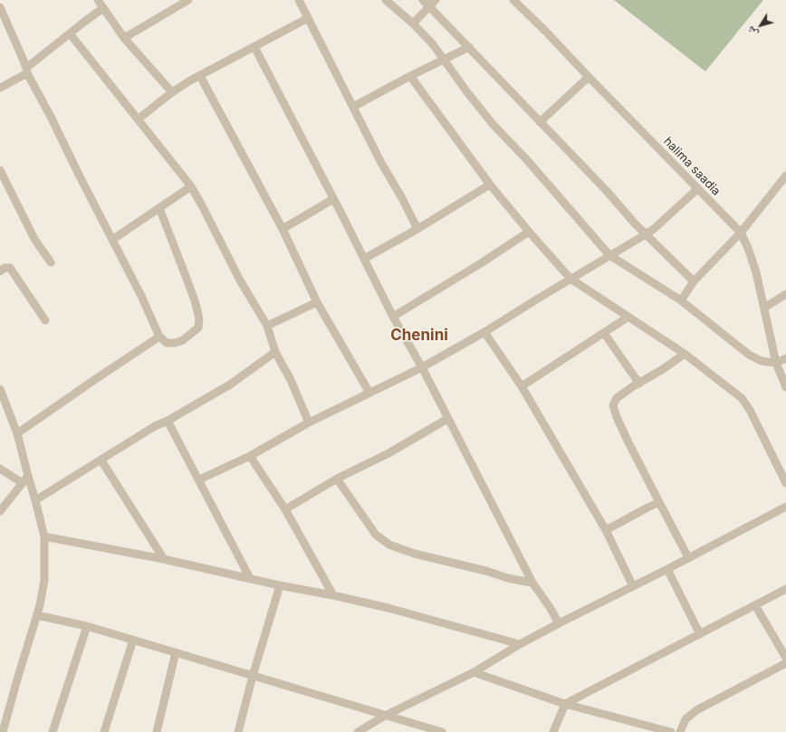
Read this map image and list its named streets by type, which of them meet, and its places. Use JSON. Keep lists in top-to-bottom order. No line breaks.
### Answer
{"streets":{"street":["halima saadia"]},"districts":["Chenini"],"north":"bottom left"}
